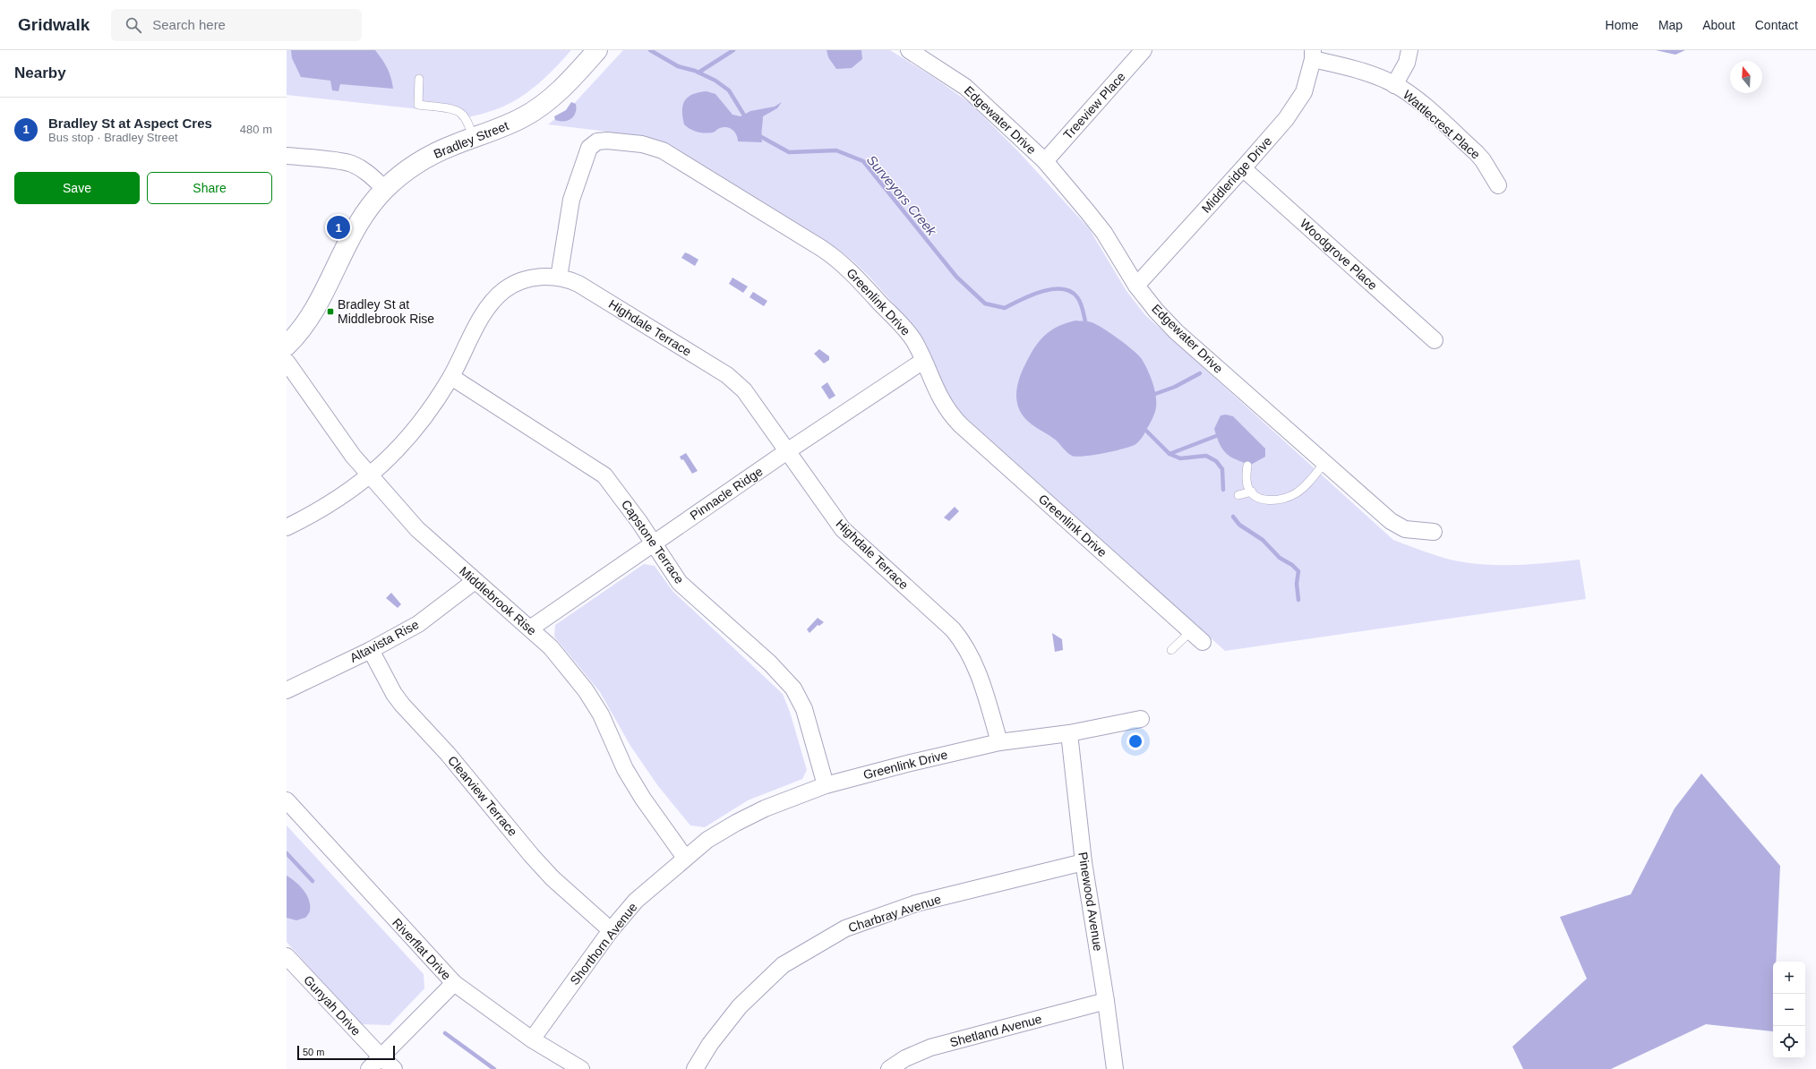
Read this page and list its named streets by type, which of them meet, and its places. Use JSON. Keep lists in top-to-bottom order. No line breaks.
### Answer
{"streets":{"street":["Treeview Place","Edgewater Drive","Wattlecrest Place","Bradley Street","Middleridge Drive","Woodgrove Place","Greenlink Drive","Highdale Terrace","Pinnacle Ridge","Capstone Terrace","Middlebrook Rise","Altavista Rise","Clearview Terrace","Pinewood Avenue","Charbray Avenue","Shorthorn Avenue","Riverflat Drive","Gunyah Drive","Shetland Avenue"]},"crossings":[["Treeview Place","Edgewater Drive"],["Edgewater Drive","Middleridge Drive"],["Wattlecrest Place","Middleridge Drive"],["Middleridge Drive","Woodgrove Place"],["Greenlink Drive","Highdale Terrace"],["Greenlink Drive","Pinnacle Ridge"],["Greenlink Drive","Capstone Terrace"],["Greenlink Drive","Middlebrook Rise"],["Greenlink Drive","Pinewood Avenue"],["Greenlink Drive","Shorthorn Avenue"],["Highdale Terrace","Pinnacle Ridge"],["Highdale Terrace","Capstone Terrace"],["Highdale Terrace","Middlebrook Rise"],["Pinnacle Ridge","Capstone Terrace"],["Pinnacle Ridge","Middlebrook Rise"],["Middlebrook Rise","Altavista Rise"],["Middlebrook Rise","Shorthorn Avenue"],["Altavista Rise","Clearview Terrace"],["Clearview Terrace","Shorthorn Avenue"],["Pinewood Avenue","Charbray Avenue"],["Pinewood Avenue","Shetland Avenue"],["Shorthorn Avenue","Riverflat Drive"]],"water":["Surveyors Creek"],"places":{"transit":["Bradley St at Middlebrook Rise"]},"scale_bar":"50 m","north":"top","page":{"header":"Gridwalk","search":"Search here","nav":["Home","Map","About","Contact"],"heading":"Nearby","list":[{"mark":"1","name":"Bradley St at Aspect Cres","note":"Bus stop · Bradley Street","value":"480 m"}],"buttons":["Save","Share"],"pins":"1","map_buttons":["+","−"],"scale":"50 m"}}
